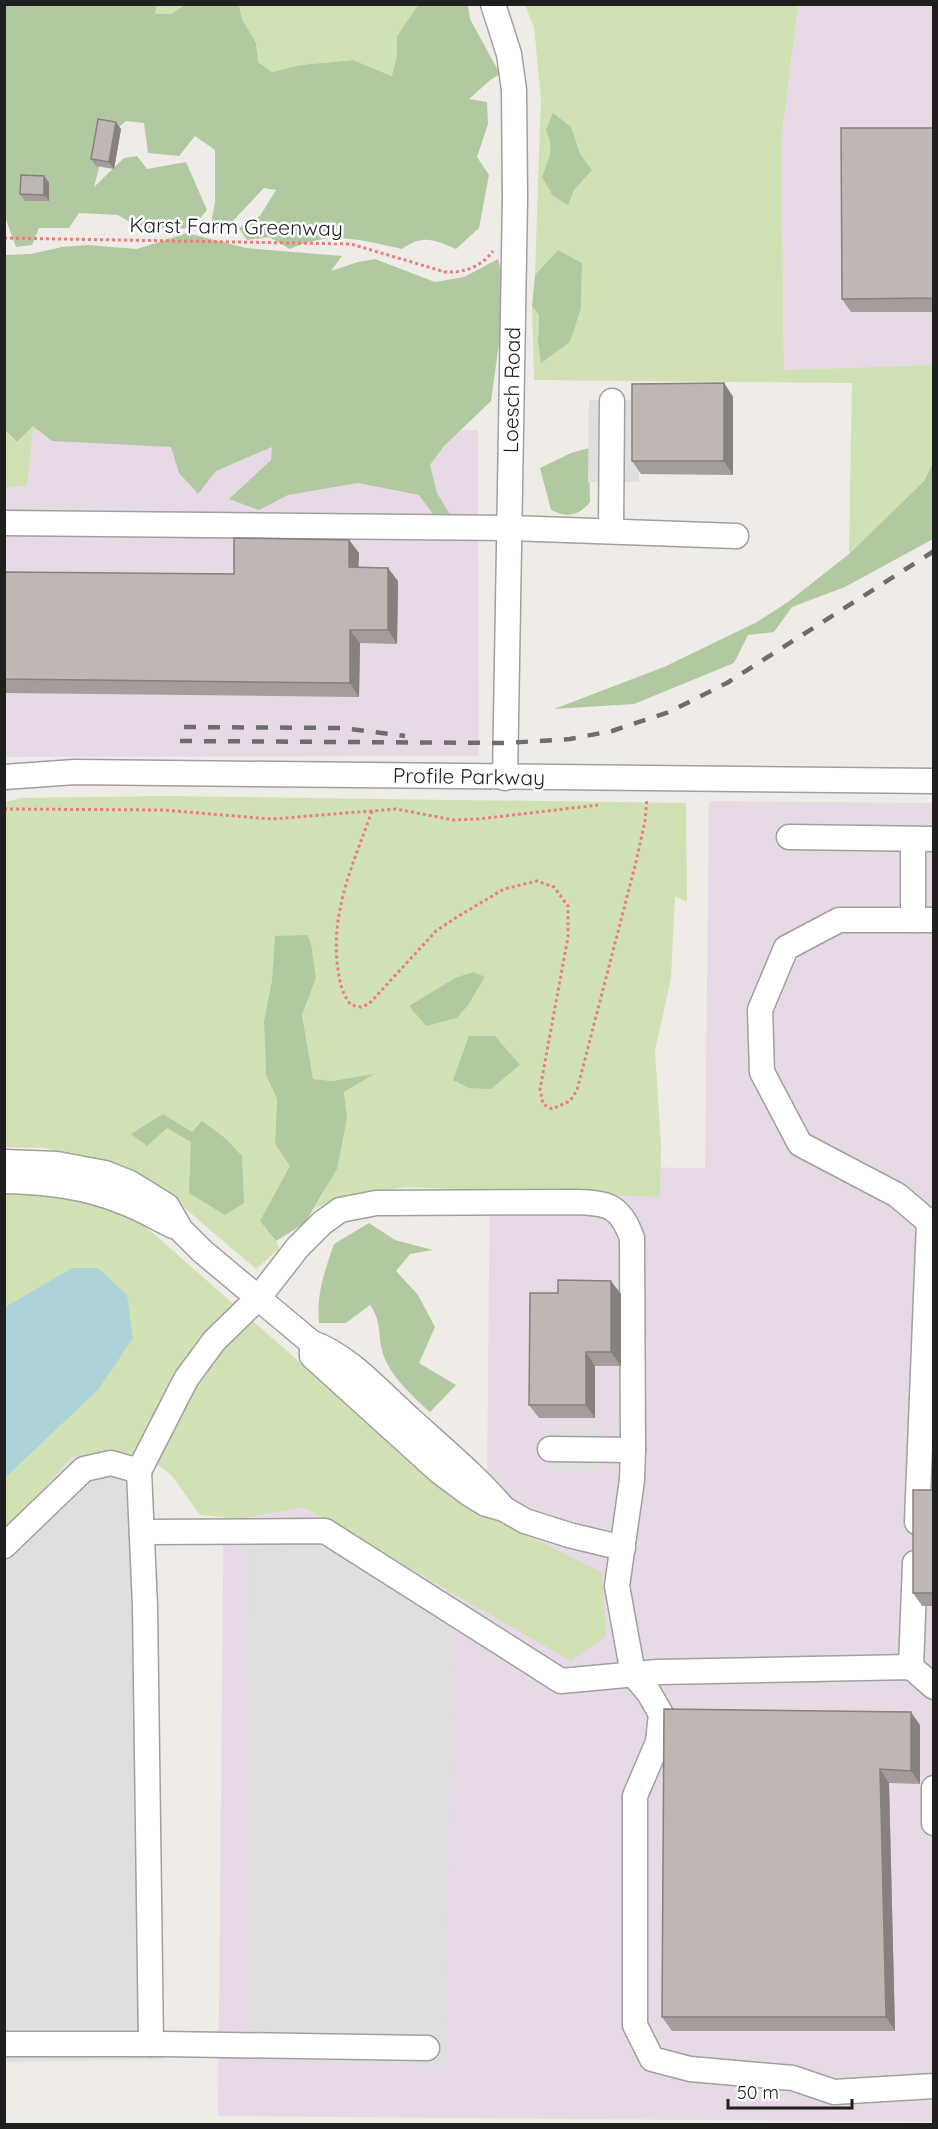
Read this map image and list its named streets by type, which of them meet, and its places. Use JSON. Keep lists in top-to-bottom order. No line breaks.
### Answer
{"streets":{"street":["Loesch Road","Profile Parkway"],"path":["Karst Farm Greenway"]},"crossings":[["Loesch Road","Profile Parkway"]],"scale_bar":"50 m"}
